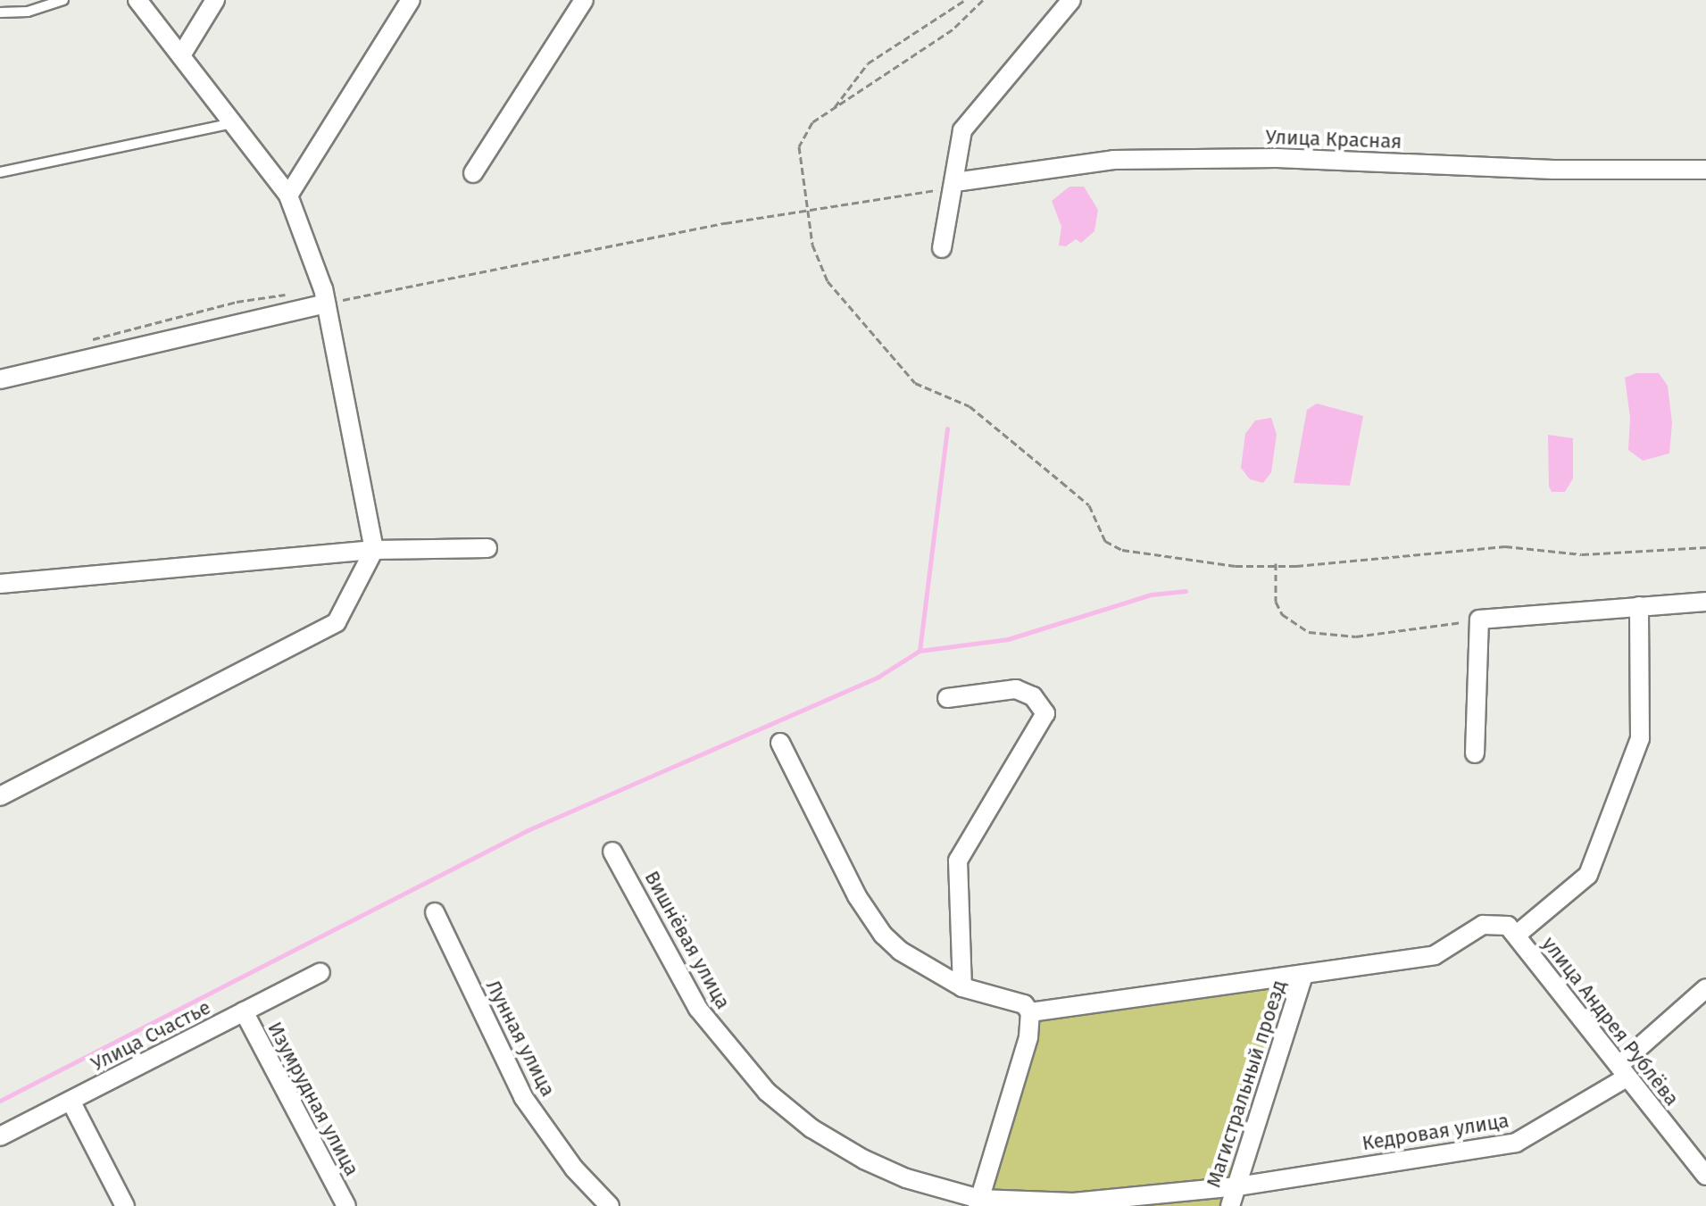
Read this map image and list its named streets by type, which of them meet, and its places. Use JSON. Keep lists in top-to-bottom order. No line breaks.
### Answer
{"streets":{"street":["Улица Красная","Вишнёвая улица","улица Андрея Рублёва","Улица Счастье","Лунная улица","Магистральный проезд","Изумрудная улица","Кедровая улица"]},"crossings":[["Вишнёвая улица","Магистральный проезд"],["Вишнёвая улица","Кедровая улица"],["улица Андрея Рублёва","Кедровая улица"],["Улица Счастье","Изумрудная улица"],["Магистральный проезд","Кедровая улица"]]}
